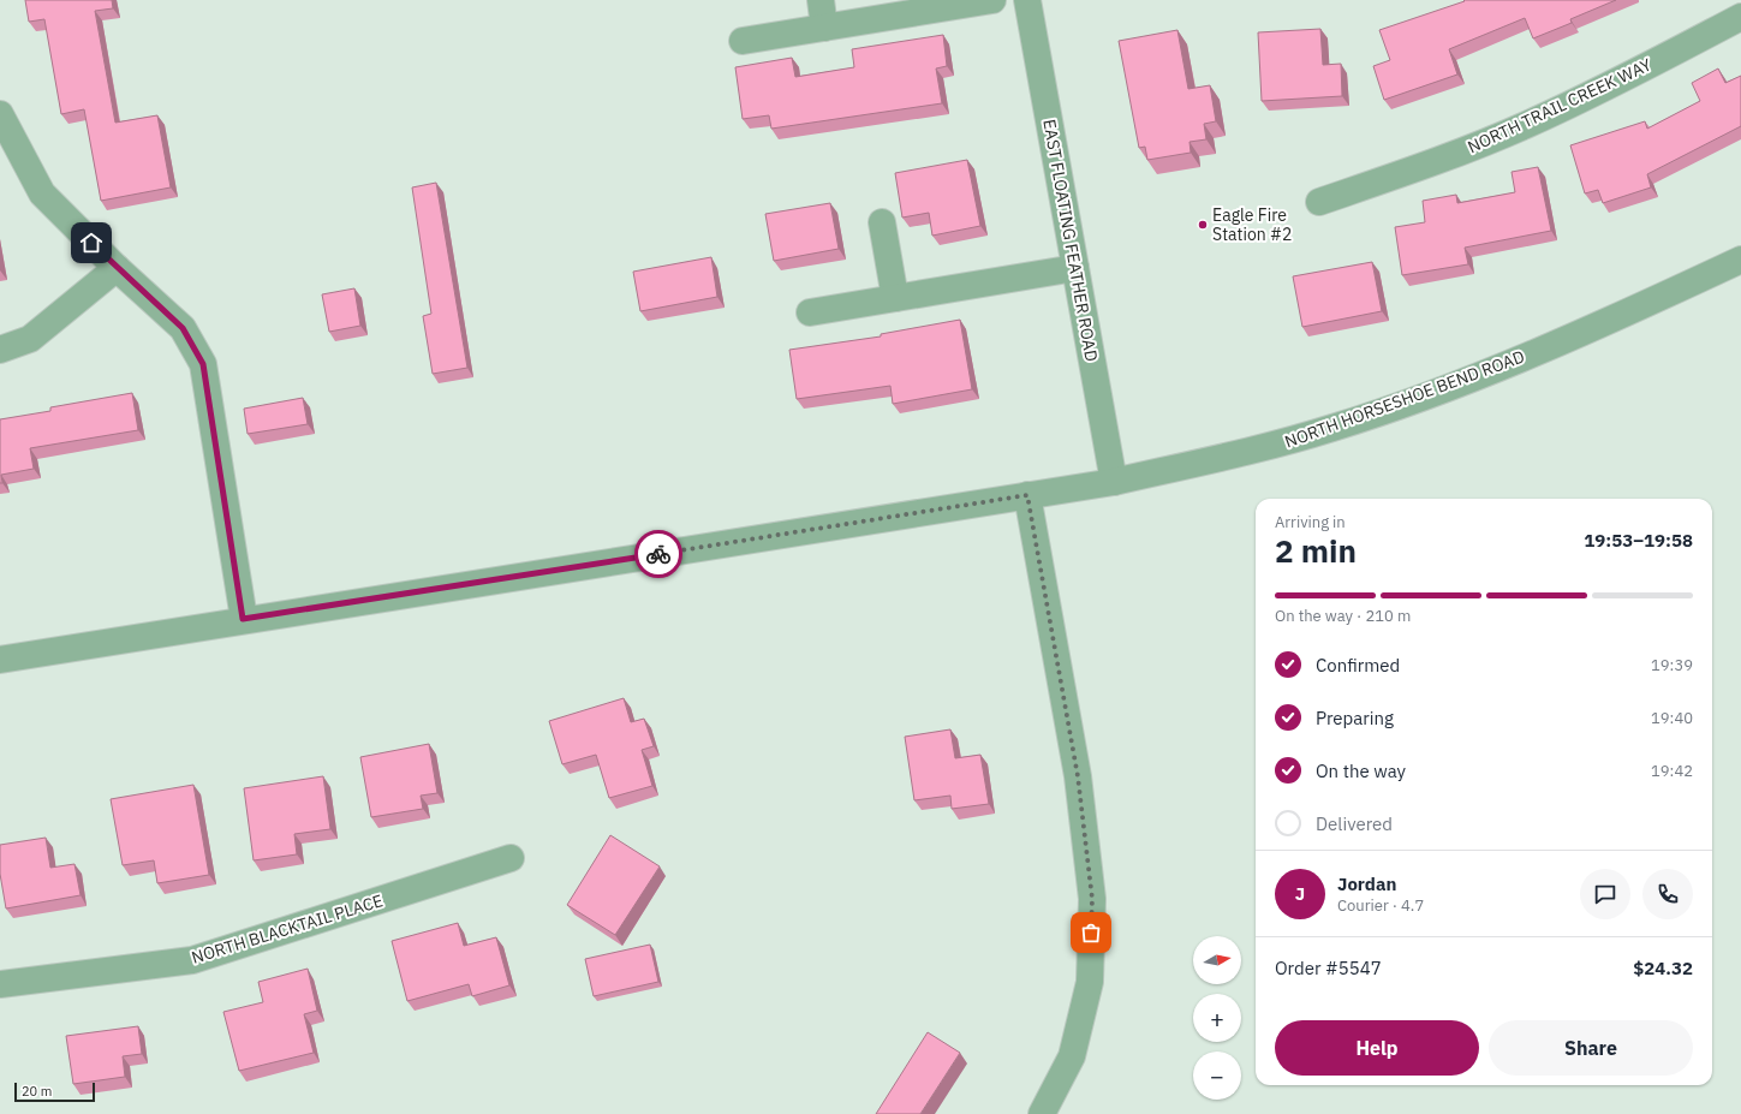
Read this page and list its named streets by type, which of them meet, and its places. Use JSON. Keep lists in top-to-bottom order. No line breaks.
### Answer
{"streets":{"street":["NORTH TRAIL CREEK WAY","EAST FLOATING FEATHER ROAD","NORTH HORSESHOE BEND ROAD","NORTH BLACKTAIL PLACE"]},"crossings":[["EAST FLOATING FEATHER ROAD","NORTH HORSESHOE BEND ROAD"]],"places":["Eagle Fire Station #2"],"scale_bar":"20 m","north":"right","page":{"heading":["2 min","Arriving in","19:53–19:58"],"panel":["Jordan","Courier · 4.7","Order #5547","$24.32"],"bar":"On the way · 210 m","list":[["Confirmed","19:39"],["Preparing","19:40"],["On the way","19:42"],"Delivered"],"round":"J","map_buttons":["+","−"],"buttons":["Help","Share"],"scale":"20 m"}}
